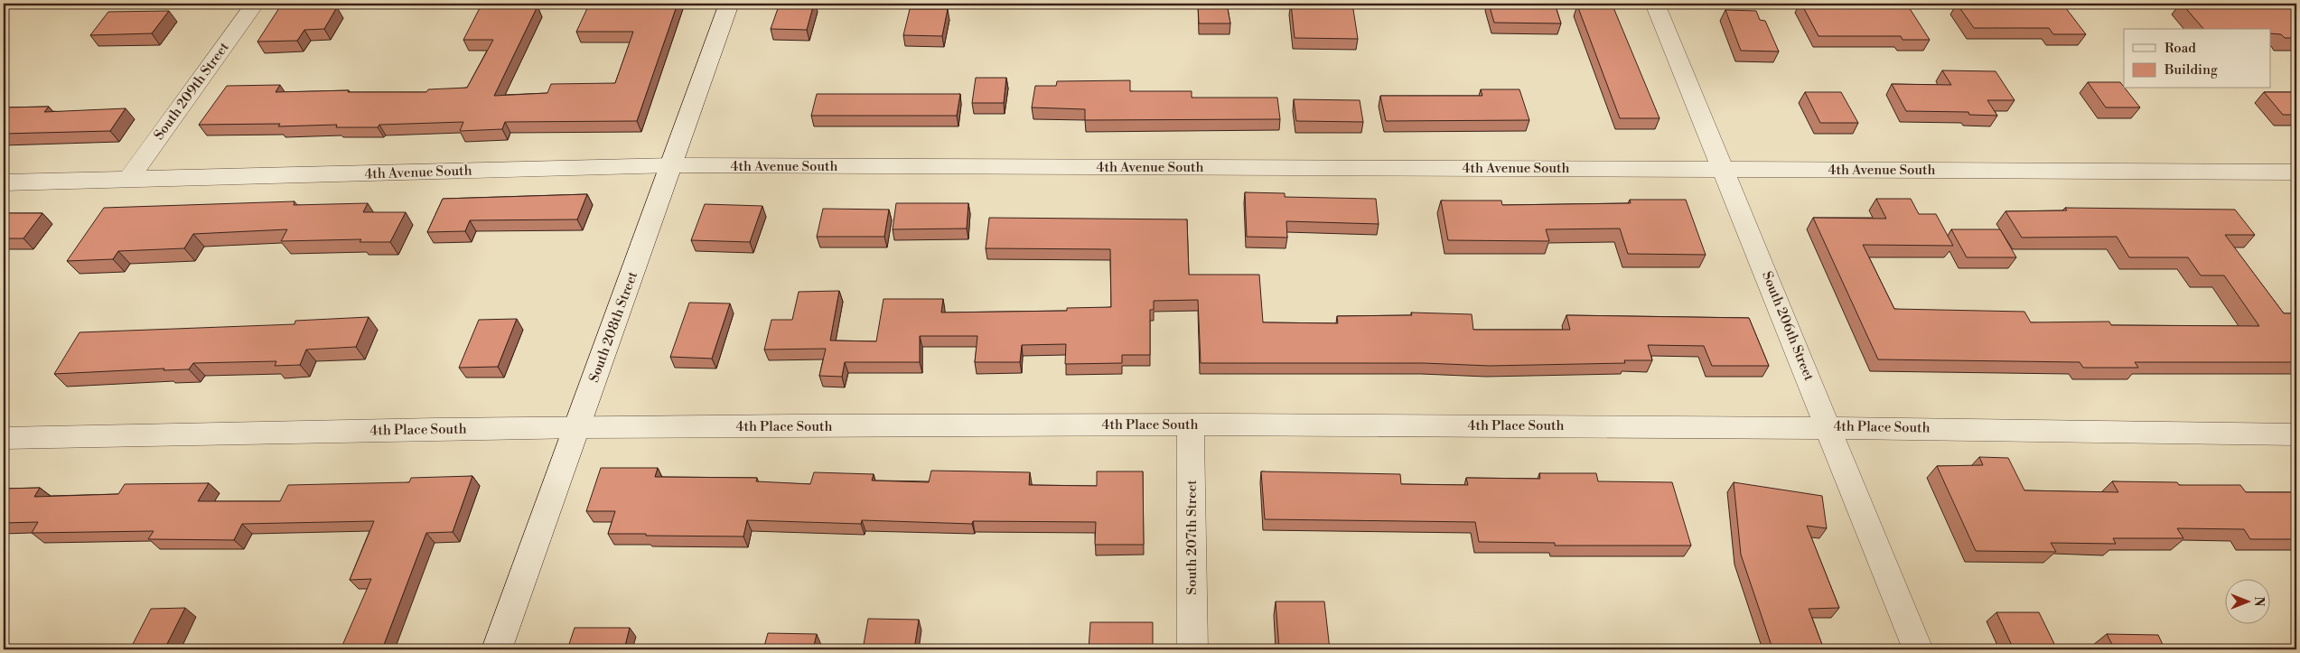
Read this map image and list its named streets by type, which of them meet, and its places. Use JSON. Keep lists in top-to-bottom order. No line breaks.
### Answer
{"streets":{"street":["South 209th Street","4th Avenue South","South 206th Street","South 208th Street","4th Place South","South 207th Street"]},"crossings":[["South 209th Street","4th Avenue South"],["4th Avenue South","South 206th Street"],["4th Avenue South","South 208th Street"],["South 206th Street","4th Place South"],["South 208th Street","4th Place South"],["4th Place South","South 207th Street"]],"legend":["Road","Building"],"north":"right"}
